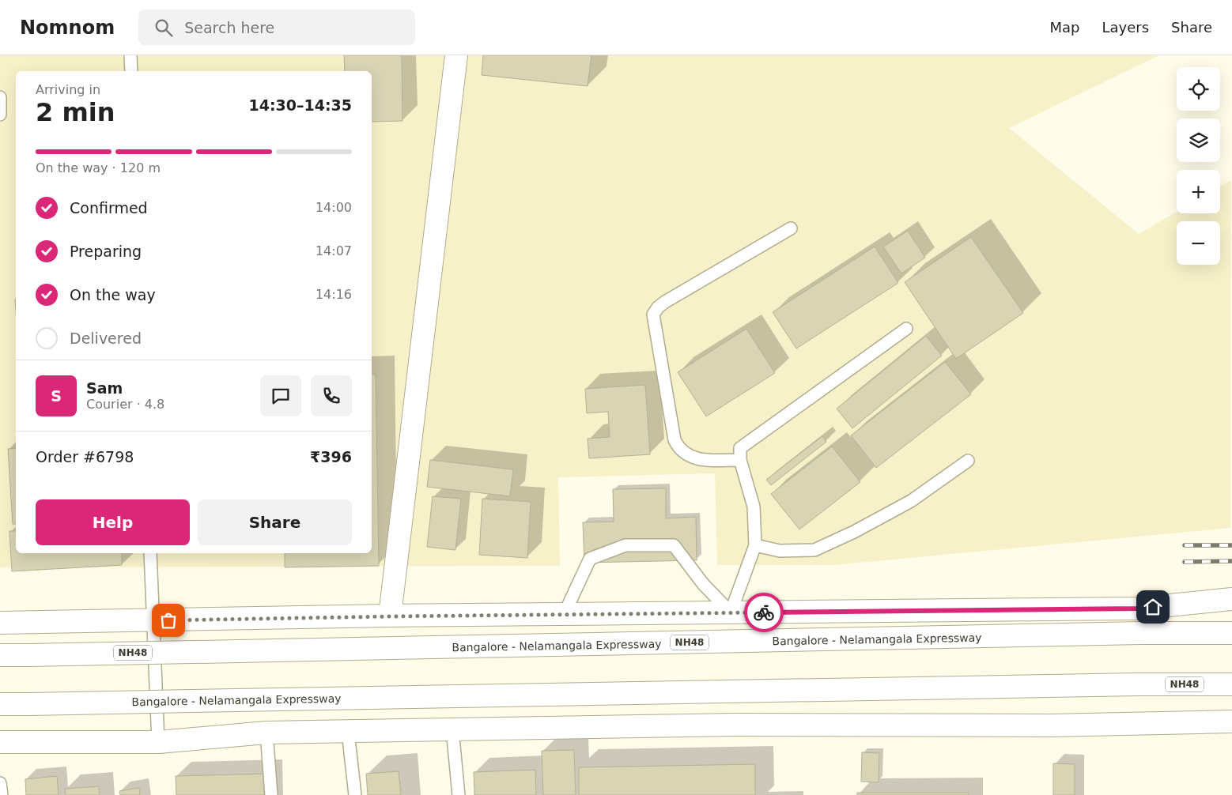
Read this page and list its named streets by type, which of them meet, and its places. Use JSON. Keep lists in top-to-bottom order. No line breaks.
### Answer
{"streets":{"main road":["Bangalore - Nelamangala Expressway","NH48"]},"page":{"header":"Nomnom","search":"Search here","nav":["Map","Layers","Share"],"map_buttons":["+","−"],"heading":["2 min","Arriving in","14:30–14:35"],"panel":["Sam","Courier · 4.8","Order #6798","₹396"],"bar":"On the way · 120 m","list":[["Confirmed","14:00"],["Preparing","14:07"],["On the way","14:16"],"Delivered"],"round":"S","buttons":["Help","Share"]}}
